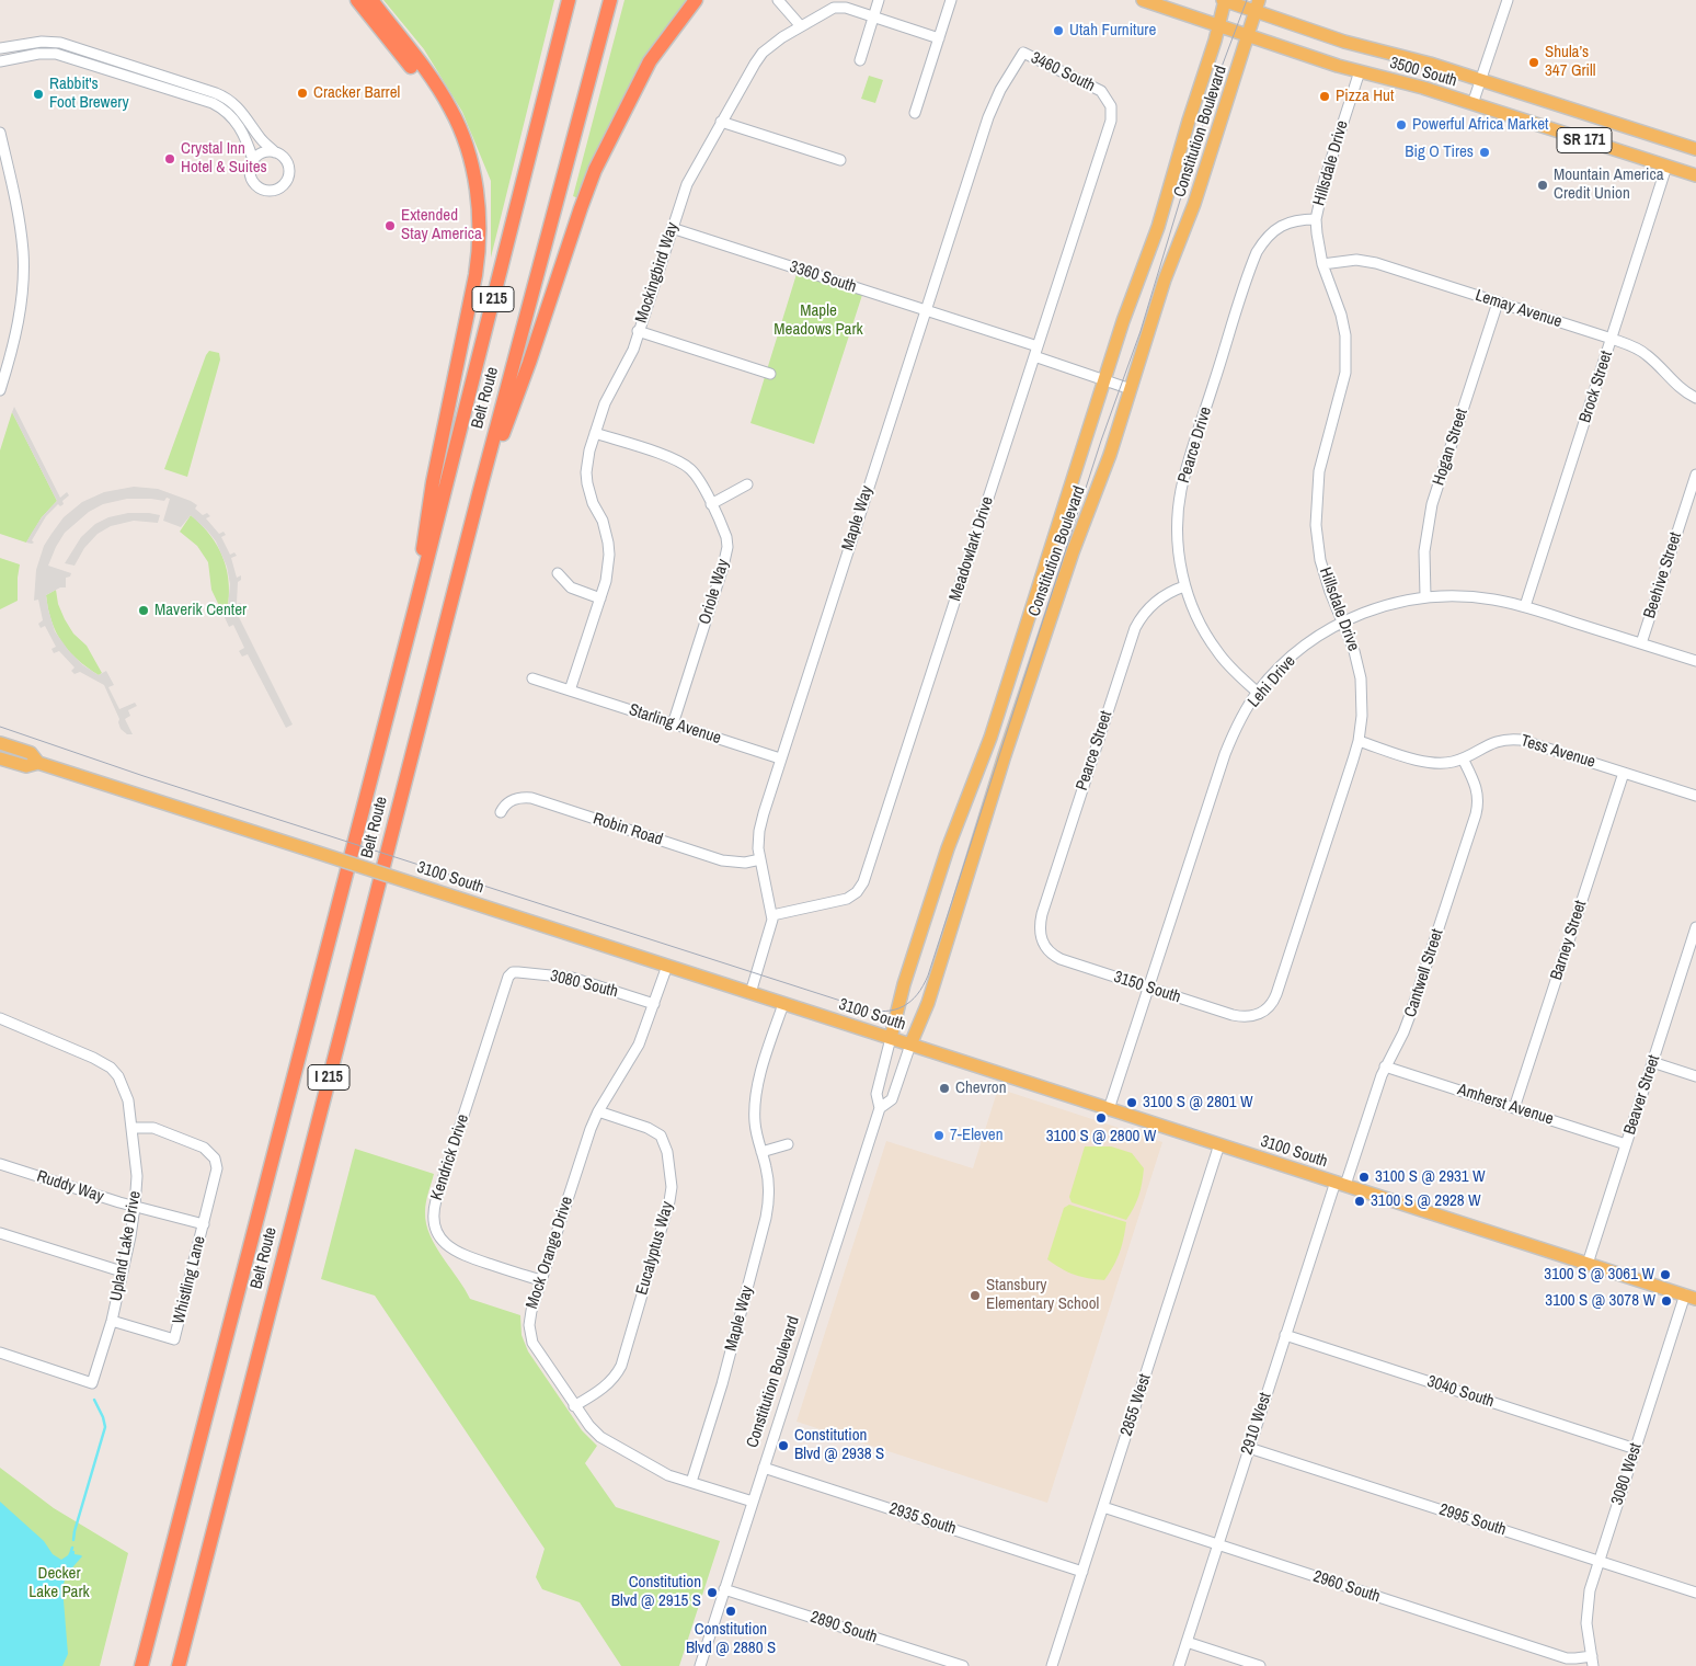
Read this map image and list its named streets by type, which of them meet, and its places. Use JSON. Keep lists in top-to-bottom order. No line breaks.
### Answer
{"streets":{"highway":["I 215","Belt Route"],"main road":["3500 South","Constitution Boulevard","SR 171","3100 South"],"street":["3460 South","Hillsdale Drive","Mockingbird Way","3360 South","Lemay Avenue","Brock Street","Pearce Drive","Hogan Street","Maple Way","Meadowlark Drive","Beehive Street","Oriole Way","Lehi Drive","Starling Avenue","Pearce Street","Tess Avenue","Robin Road","Barney Street","Cantwell Street","3080 South","3150 South","Beaver Street","Amherst Avenue","Kendrick Drive","Ruddy Way","Upland Lake Drive","Eucalyptus Way","Mock Orange Drive","Whistling Lane","3040 South","2855 West","2910 West","3080 West","2935 South","2995 South","2960 South","2890 South"]},"crossings":[["3460 South","Maple Way"],["3460 South","Meadowlark Drive"],["3500 South","Constitution Boulevard"],["3500 South","Hillsdale Drive"],["3500 South","Brock Street"],["Constitution Boulevard","3360 South"],["Constitution Boulevard","3100 South"],["Constitution Boulevard","Mock Orange Drive"],["Constitution Boulevard","2935 South"],["Constitution Boulevard","2890 South"],["Hillsdale Drive","Lemay Avenue"],["Hillsdale Drive","Pearce Drive"],["Hillsdale Drive","Lehi Drive"],["Hillsdale Drive","Tess Avenue"],["Hillsdale Drive","3150 South"],["Mockingbird Way","3360 South"],["Mockingbird Way","Oriole Way"],["Mockingbird Way","Starling Avenue"],["3360 South","Maple Way"],["3360 South","Meadowlark Drive"],["Lemay Avenue","Brock Street"],["Lemay Avenue","Hogan Street"],["Brock Street","Lehi Drive"],["Pearce Drive","Lehi Drive"],["Pearce Drive","Pearce Street"],["Hogan Street","Lehi Drive"],["Maple Way","Meadowlark Drive"],["Maple Way","Starling Avenue"],["Maple Way","Robin Road"],["Maple Way","3100 South"],["Maple Way","Mock Orange Drive"],["Beehive Street","Lehi Drive"],["Oriole Way","Starling Avenue"],["Lehi Drive","3100 South"],["Lehi Drive","3150 South"],["Pearce Street","3150 South"],["Tess Avenue","Barney Street"],["Tess Avenue","Cantwell Street"],["3100 South","Cantwell Street"],["3100 South","Beaver Street"],["3100 South","Mock Orange Drive"],["3100 South","2855 West"],["3100 South","2910 West"],["3100 South","3080 West"],["Barney Street","Amherst Avenue"],["Cantwell Street","Amherst Avenue"],["Cantwell Street","2910 West"],["3080 South","Kendrick Drive"],["3080 South","Mock Orange Drive"],["Beaver Street","Amherst Avenue"],["Kendrick Drive","Mock Orange Drive"],["Ruddy Way","Upland Lake Drive"],["Ruddy Way","Whistling Lane"],["Upland Lake Drive","Whistling Lane"],["Eucalyptus Way","Mock Orange Drive"],["3040 South","2910 West"],["3040 South","3080 West"],["2855 West","2935 South"],["2855 West","2960 South"],["2910 West","2995 South"],["2910 West","2960 South"],["3080 West","2995 South"],["3080 West","2960 South"]],"parks":["Maple Meadows Park","Decker Lake Park"],"places":["Utah Furniture","Shula’s 347 Grill","Cracker Barrel","Rabbit's Foot Brewery","Pizza Hut","Powerful Africa Market","Big O Tires","Crystal Inn Hotel & Suites","Mountain America Credit Union","Extended Stay America","Maverik Center","Chevron","3100 S @ 2801 W","3100 S @ 2800 W","7-Eleven","3100 S @ 2931 W","3100 S @ 2928 W","3100 S @ 3061 W","Stansbury Elementary School","3100 S @ 3078 W","Constitution Blvd @ 2938 S","Constitution Blvd @ 2915 S","Constitution Blvd @ 2880 S"]}
